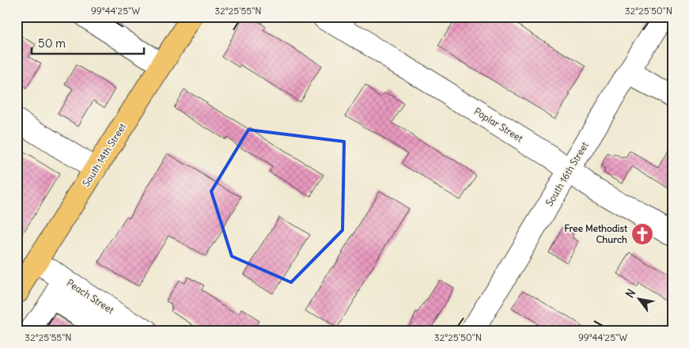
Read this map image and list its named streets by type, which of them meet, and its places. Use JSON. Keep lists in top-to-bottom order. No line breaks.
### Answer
{"streets":{"main road":["South 14th Street"],"street":["Poplar Street","South 16th Street","Peach Street"]},"crossings":[["Poplar Street","South 16th Street"],["South 14th Street","Peach Street"]],"places":{"church":["Free Methodist Church"]},"scale_bar":"50 m","north":"top left","coordinates":["99°44'25\"W","32°25'55\"N","32°25'50\"N"]}
